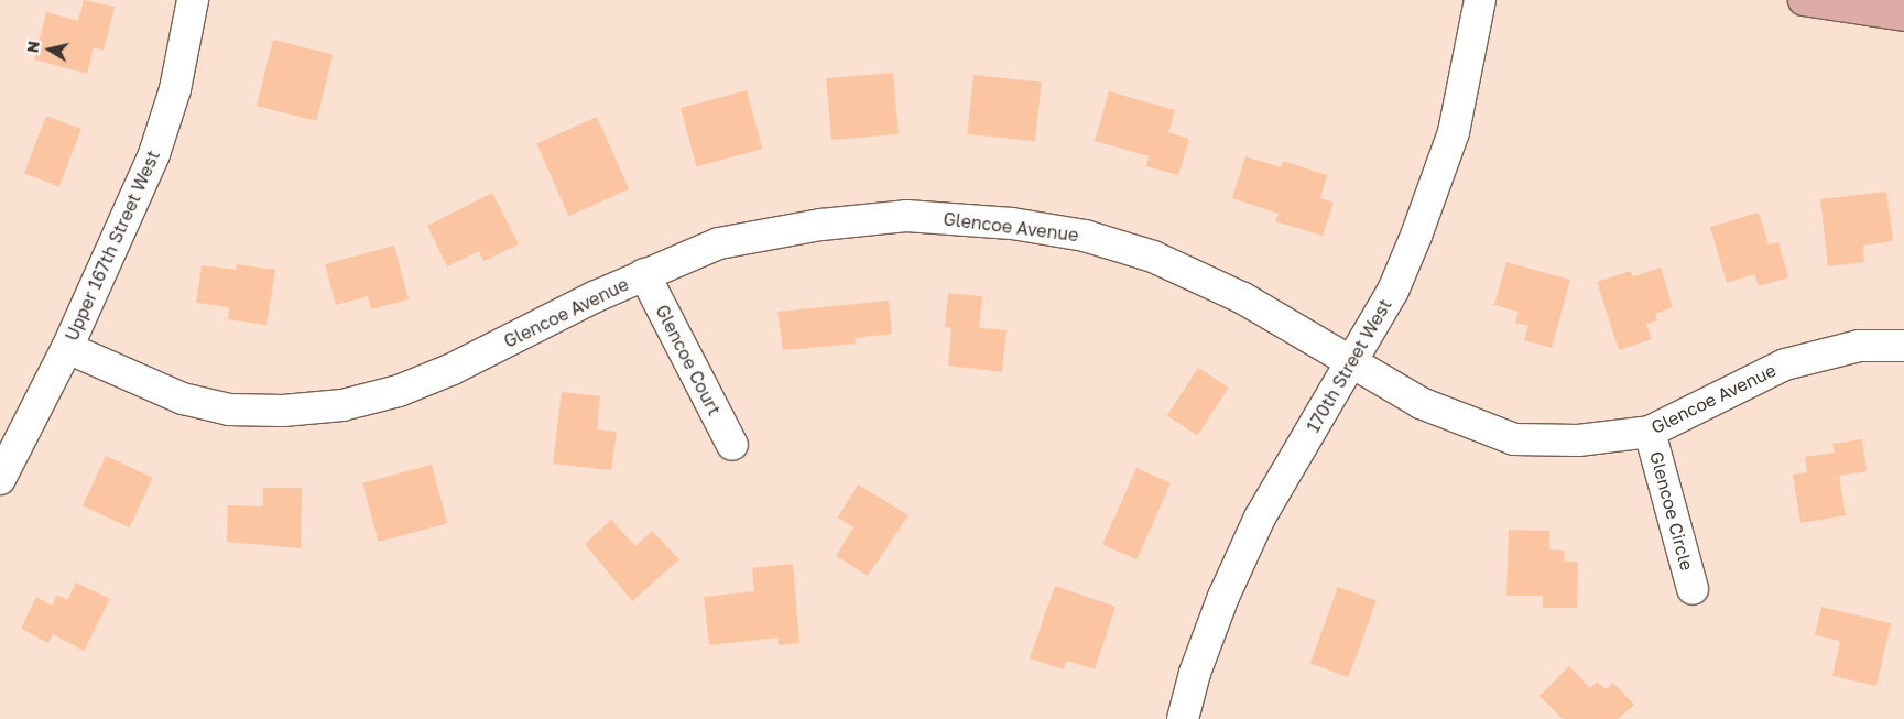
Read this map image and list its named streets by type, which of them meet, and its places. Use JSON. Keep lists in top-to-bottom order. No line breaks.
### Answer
{"streets":{"street":["Glencoe Avenue","Upper 167th Street West","Glencoe Court","170th Street West","Glencoe Circle"]},"crossings":[["Glencoe Avenue","Upper 167th Street West"],["Glencoe Avenue","Glencoe Court"],["Glencoe Avenue","170th Street West"],["Glencoe Avenue","Glencoe Circle"]],"north":"left"}
